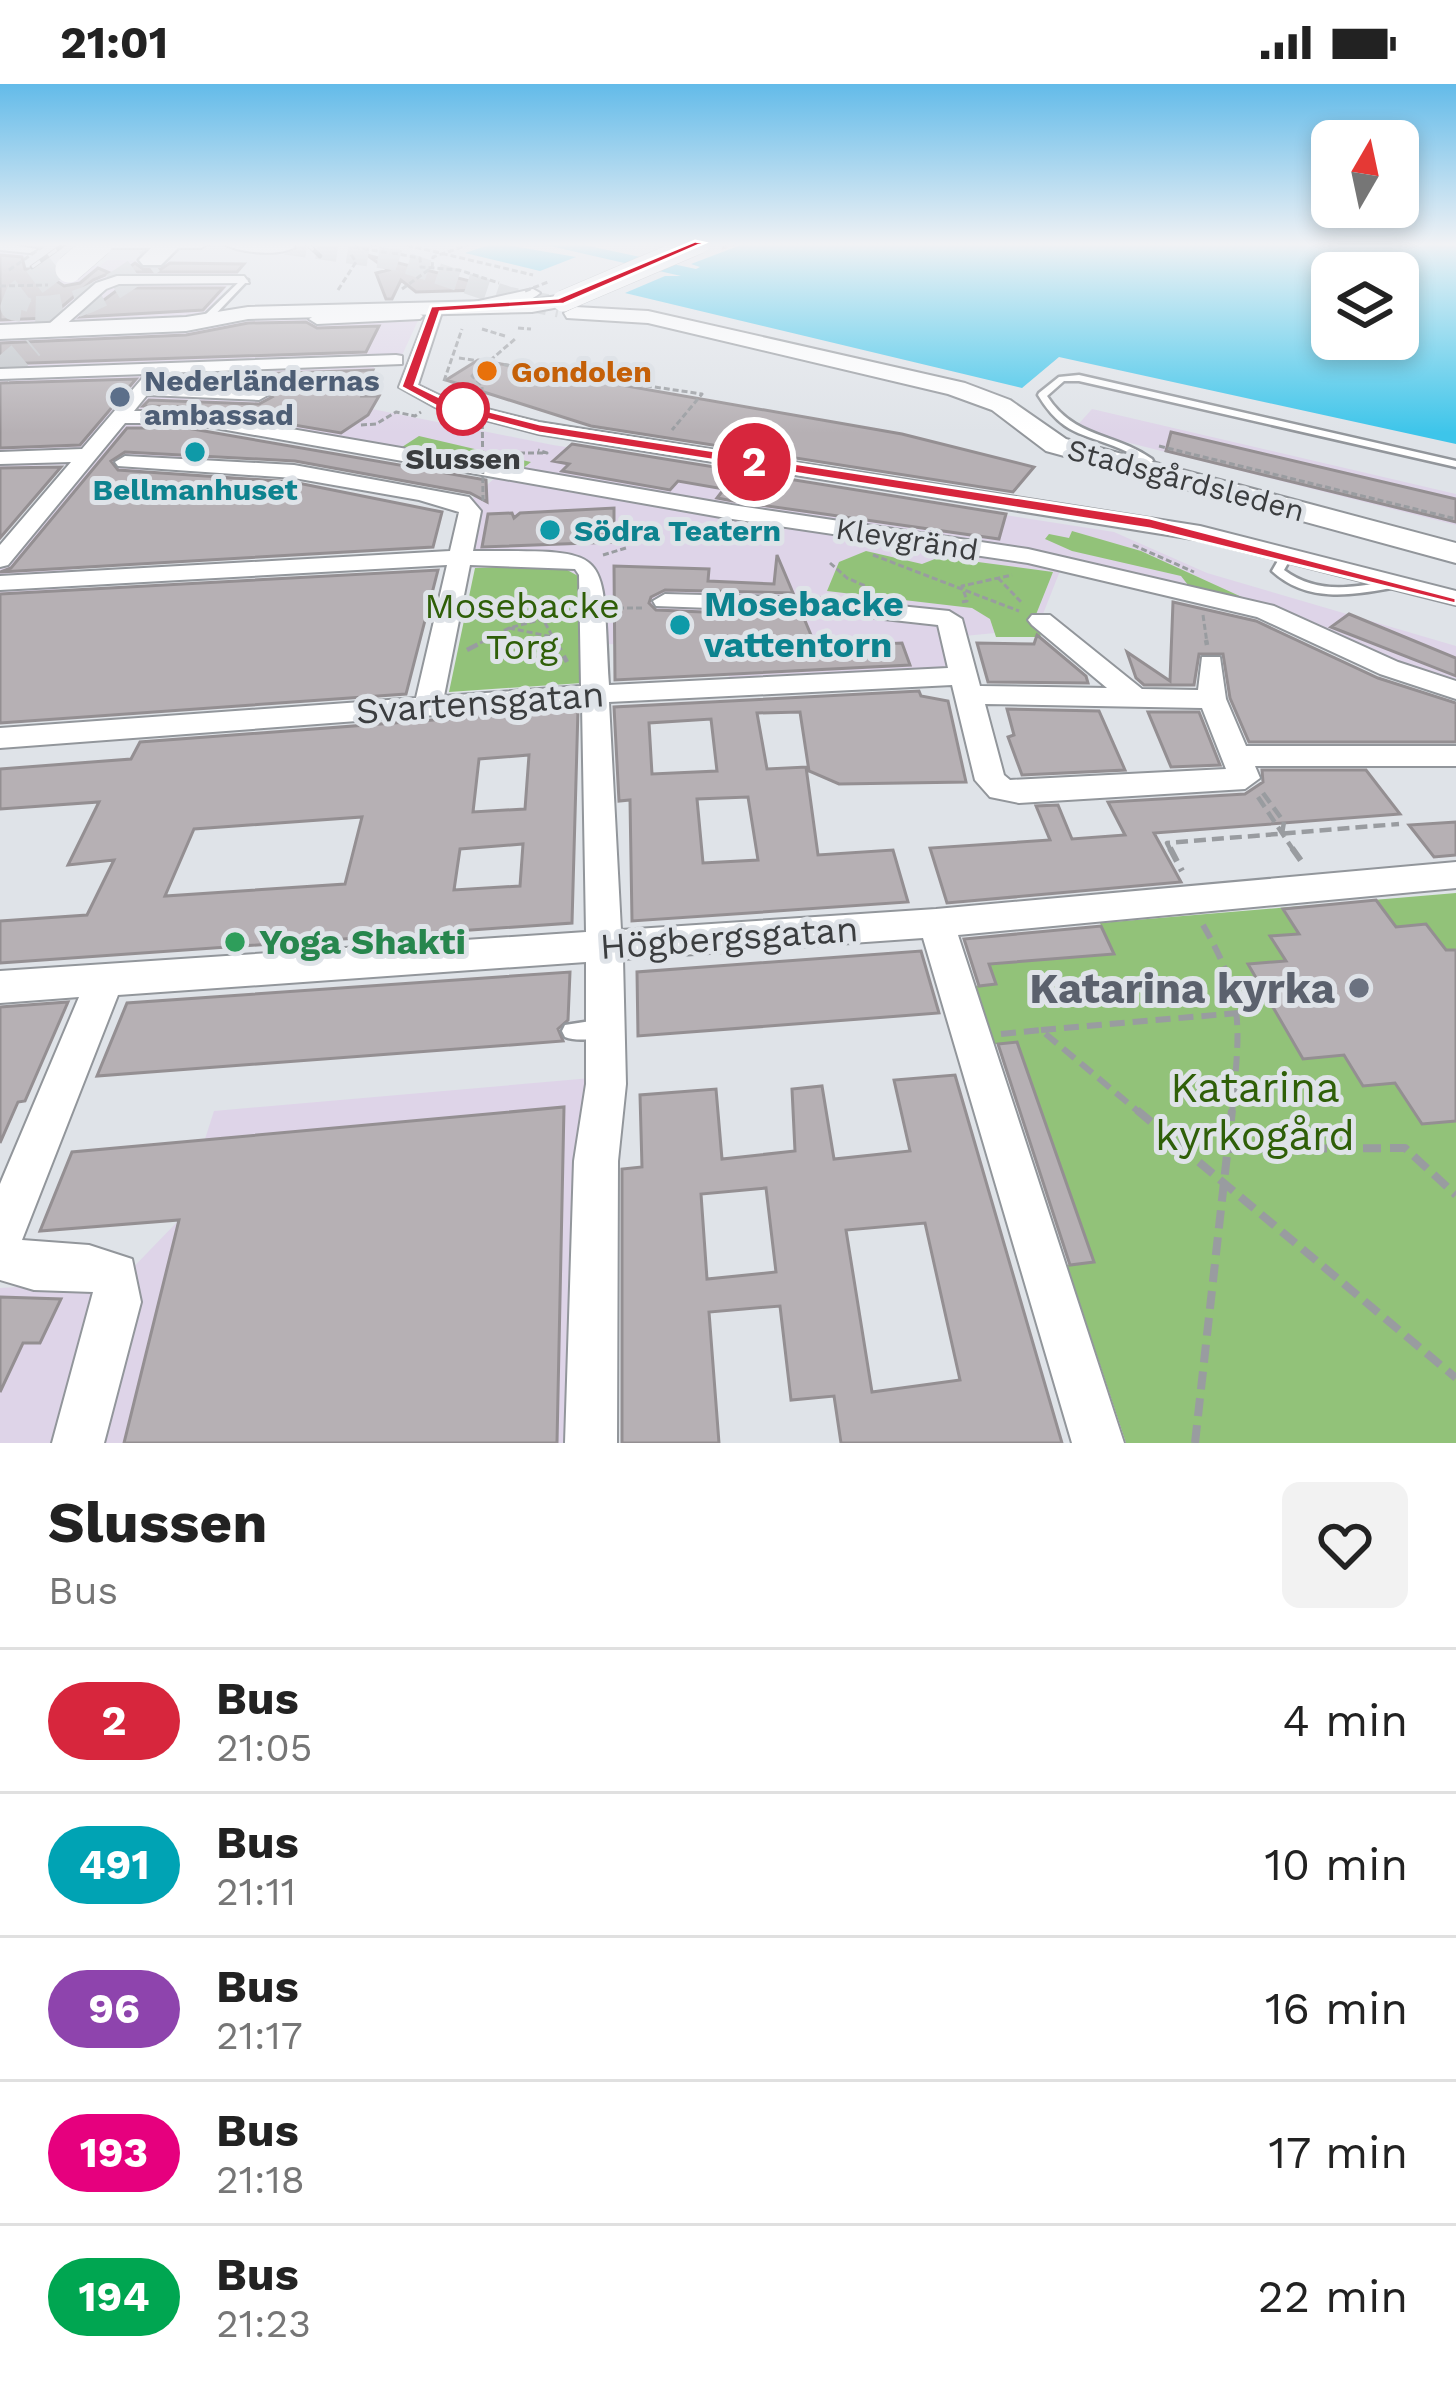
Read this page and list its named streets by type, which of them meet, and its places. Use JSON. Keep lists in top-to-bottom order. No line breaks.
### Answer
{"streets":{"main road":["Stadsgårdsleden"],"street":["Klevgränd","Svartensgatan","Högbergsgatan"]},"parks":["Mosebacke Torg","Katarina kyrkogård"],"places":["Gondolen","Nederländernas ambassad","Slussen","Bellmanhuset","Södra Teatern","Mosebacke vattentorn","Yoga Shakti","Katarina kyrka"],"lines":["bus line 2"],"north":"top","page":{"status":"21:01","on_map":"2","heading":["Slussen","Bus"],"list":[{"mark":"2","name":"Bus","note":"21:05","value":"4 min"},{"mark":"491","name":"Bus","note":"21:11","value":"10 min"},{"mark":"96","name":"Bus","note":"21:17","value":"16 min"},{"mark":"193","name":"Bus","note":"21:18","value":"17 min"},{"mark":"194","name":"Bus","note":"21:23","value":"22 min"}]}}
